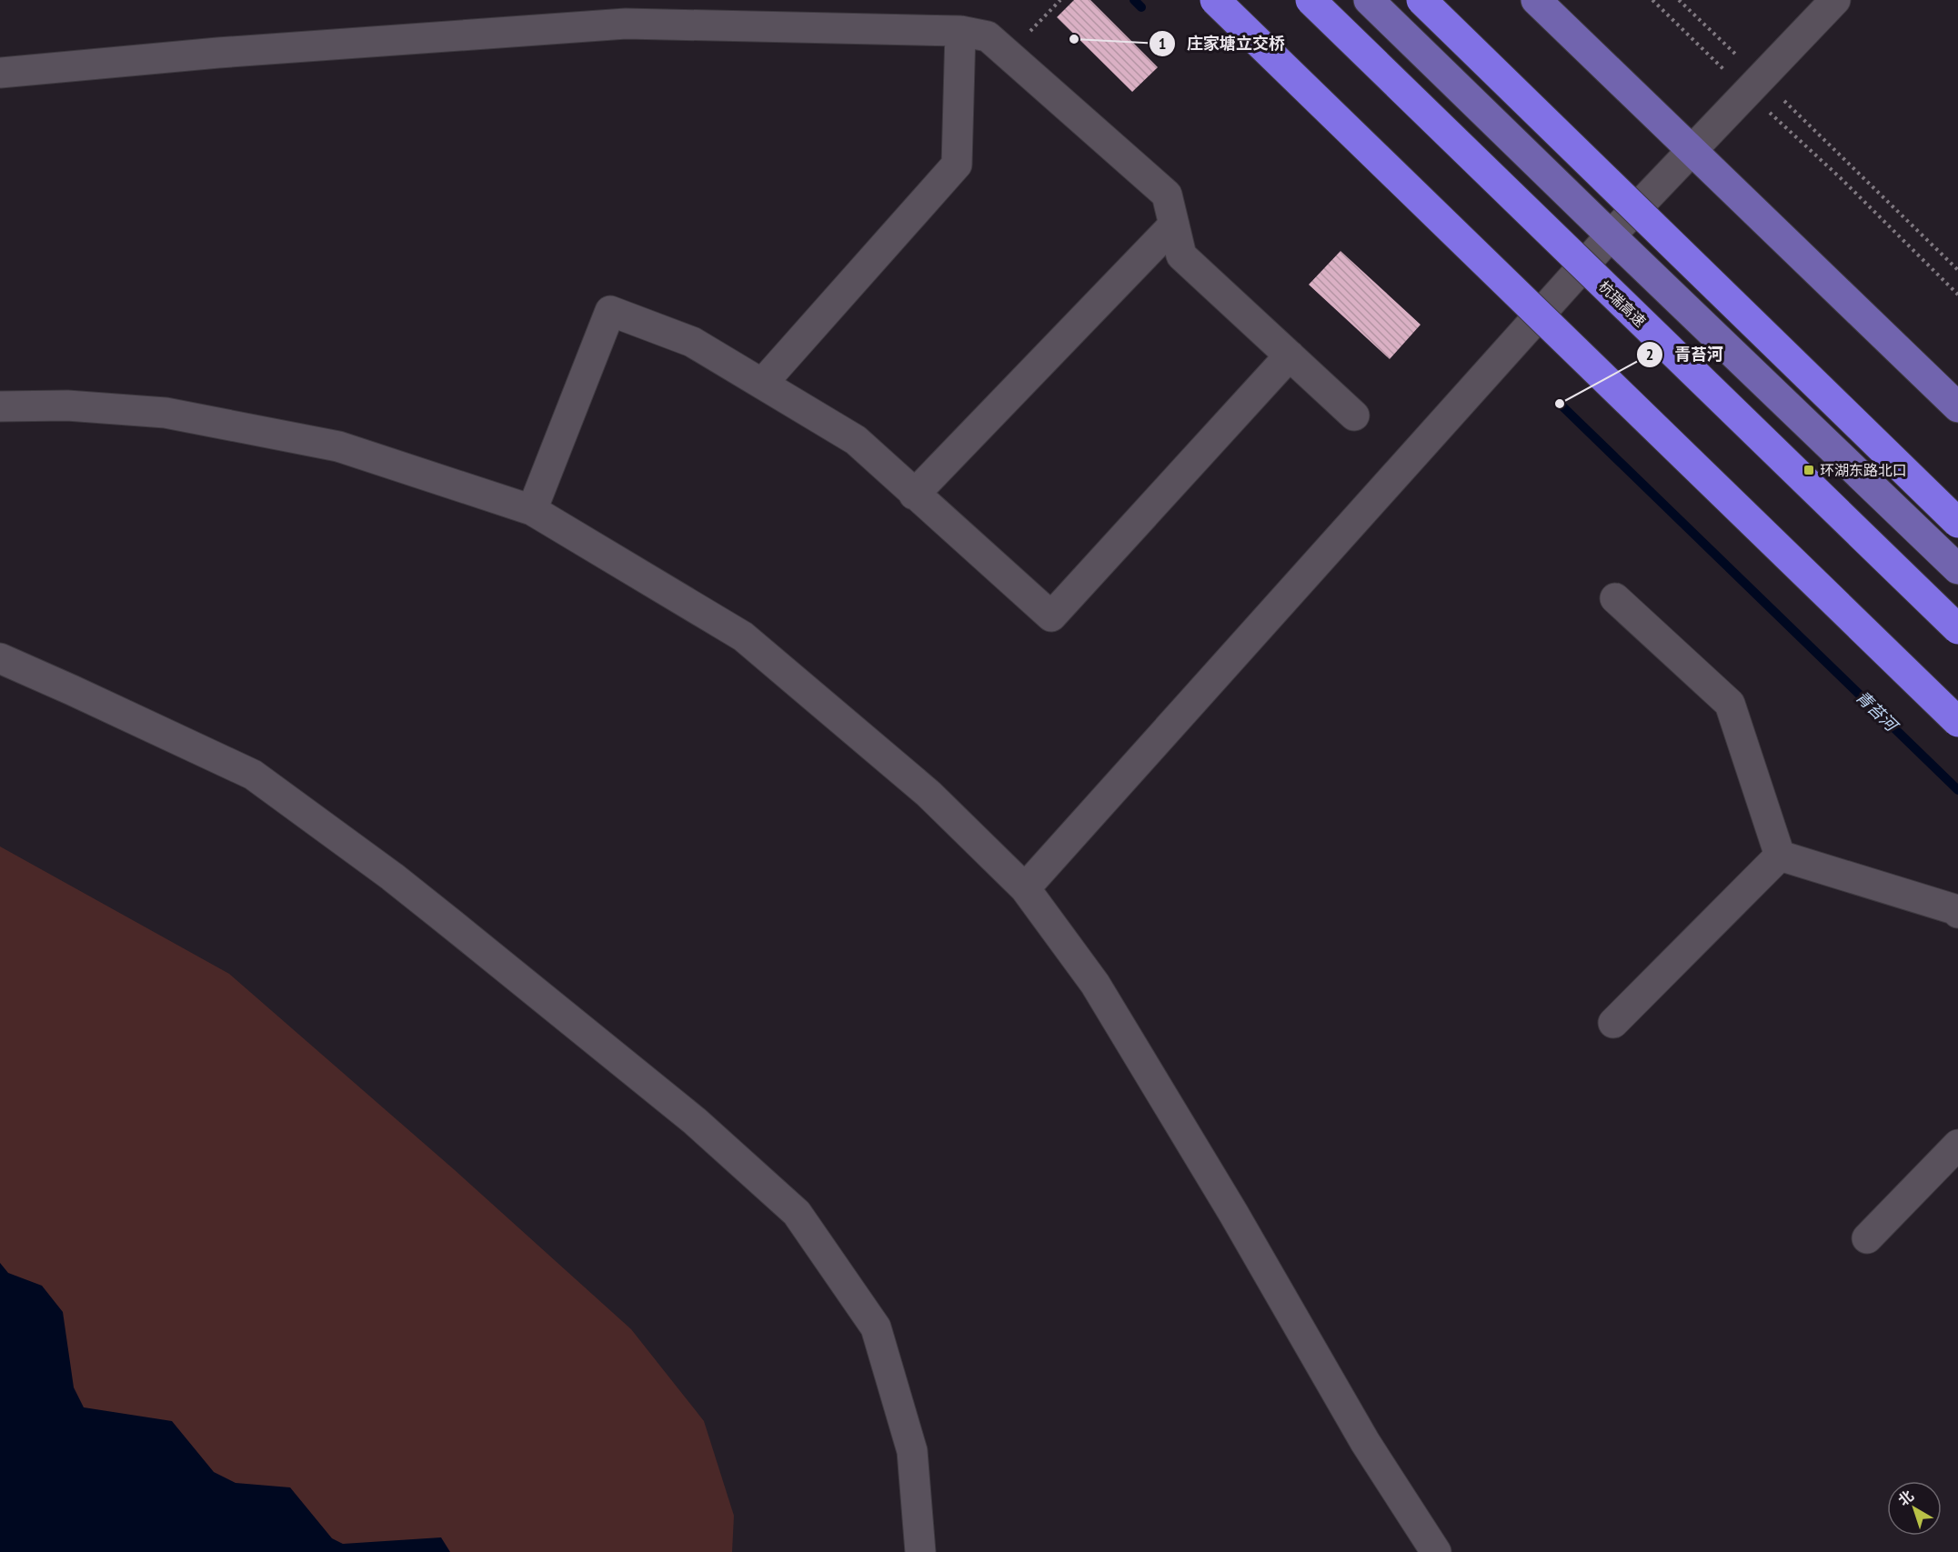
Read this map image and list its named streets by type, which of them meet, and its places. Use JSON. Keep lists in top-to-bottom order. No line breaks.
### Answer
{"streets":{"highway":["杭瑞高速"]},"water":["青苔河"],"places":{"other":["庄家塘立交桥","青苔河"],"transit":["环湖东路北口"]},"north":"top left"}
